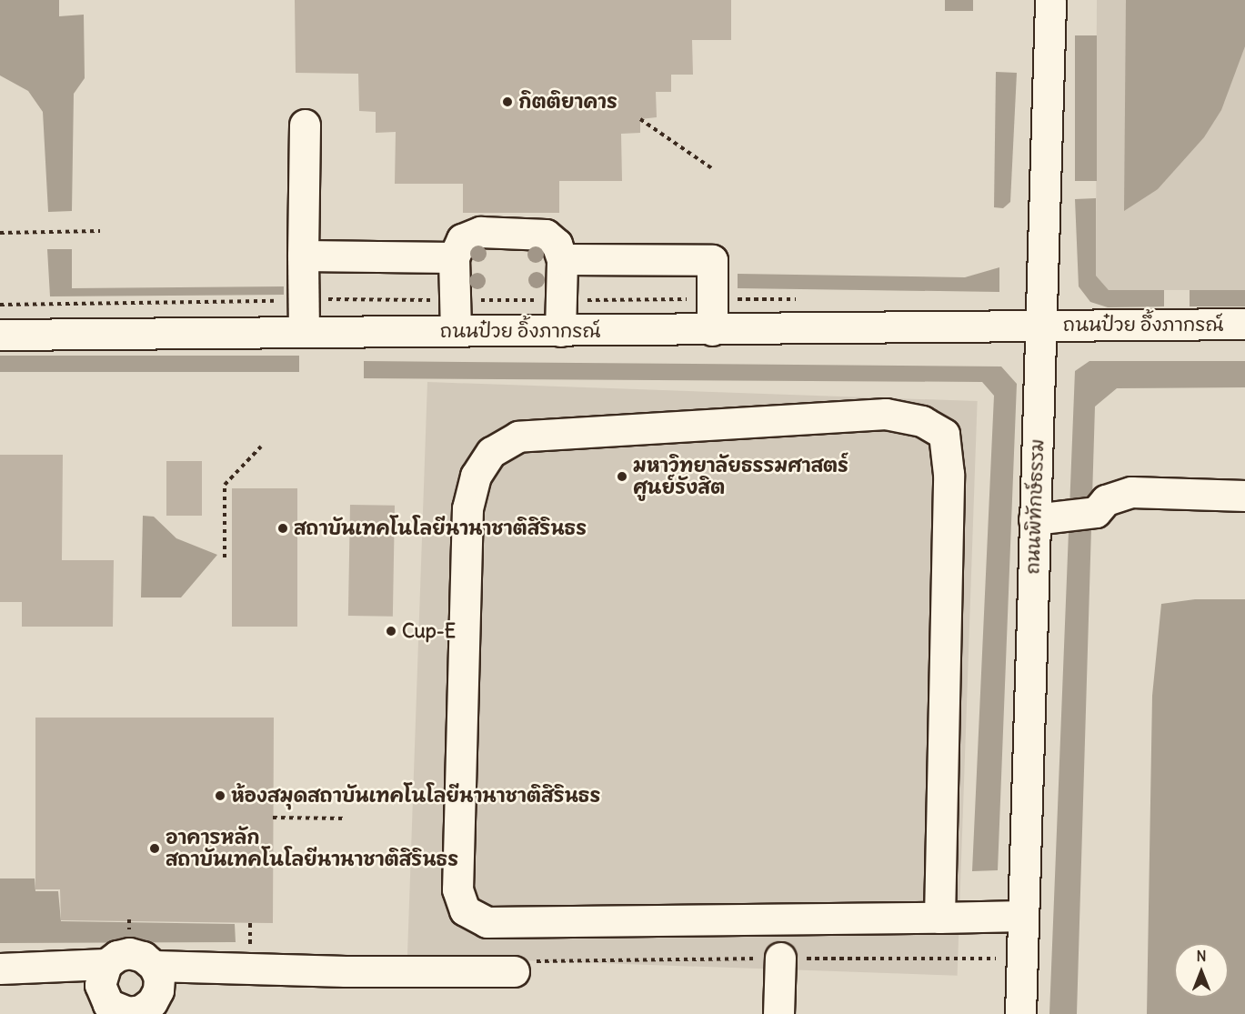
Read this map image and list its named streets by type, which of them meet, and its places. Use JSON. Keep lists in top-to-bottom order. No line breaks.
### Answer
{"streets":{"street":["ถนนป๋วย อึ้งภากรณ์","ถนนป๋วย อิ้งภากรณ์","ถนนพิทักษ์ธรรม"]},"crossings":[["ถนนป๋วย อึ้งภากรณ์","ถนนป๋วย อิ้งภากรณ์"],["ถนนป๋วย อึ้งภากรณ์","ถนนพิทักษ์ธรรม"],["ถนนป๋วย อิ้งภากรณ์","ถนนพิทักษ์ธรรม"]],"places":["กิตติยาคาร","มหาวิทยาลัยธรรมศาสตร์ ศูนย์รังสิต","สถาบันเทคโนโลยีนานาชาติสิรินธร","Cup-E","ห้องสมุดสถาบันเทคโนโลยีนานาชาติสิรินธร","อาคารหลัก สถาบันเทคโนโลยีนานาชาติสิรินธร"],"north":"top"}
